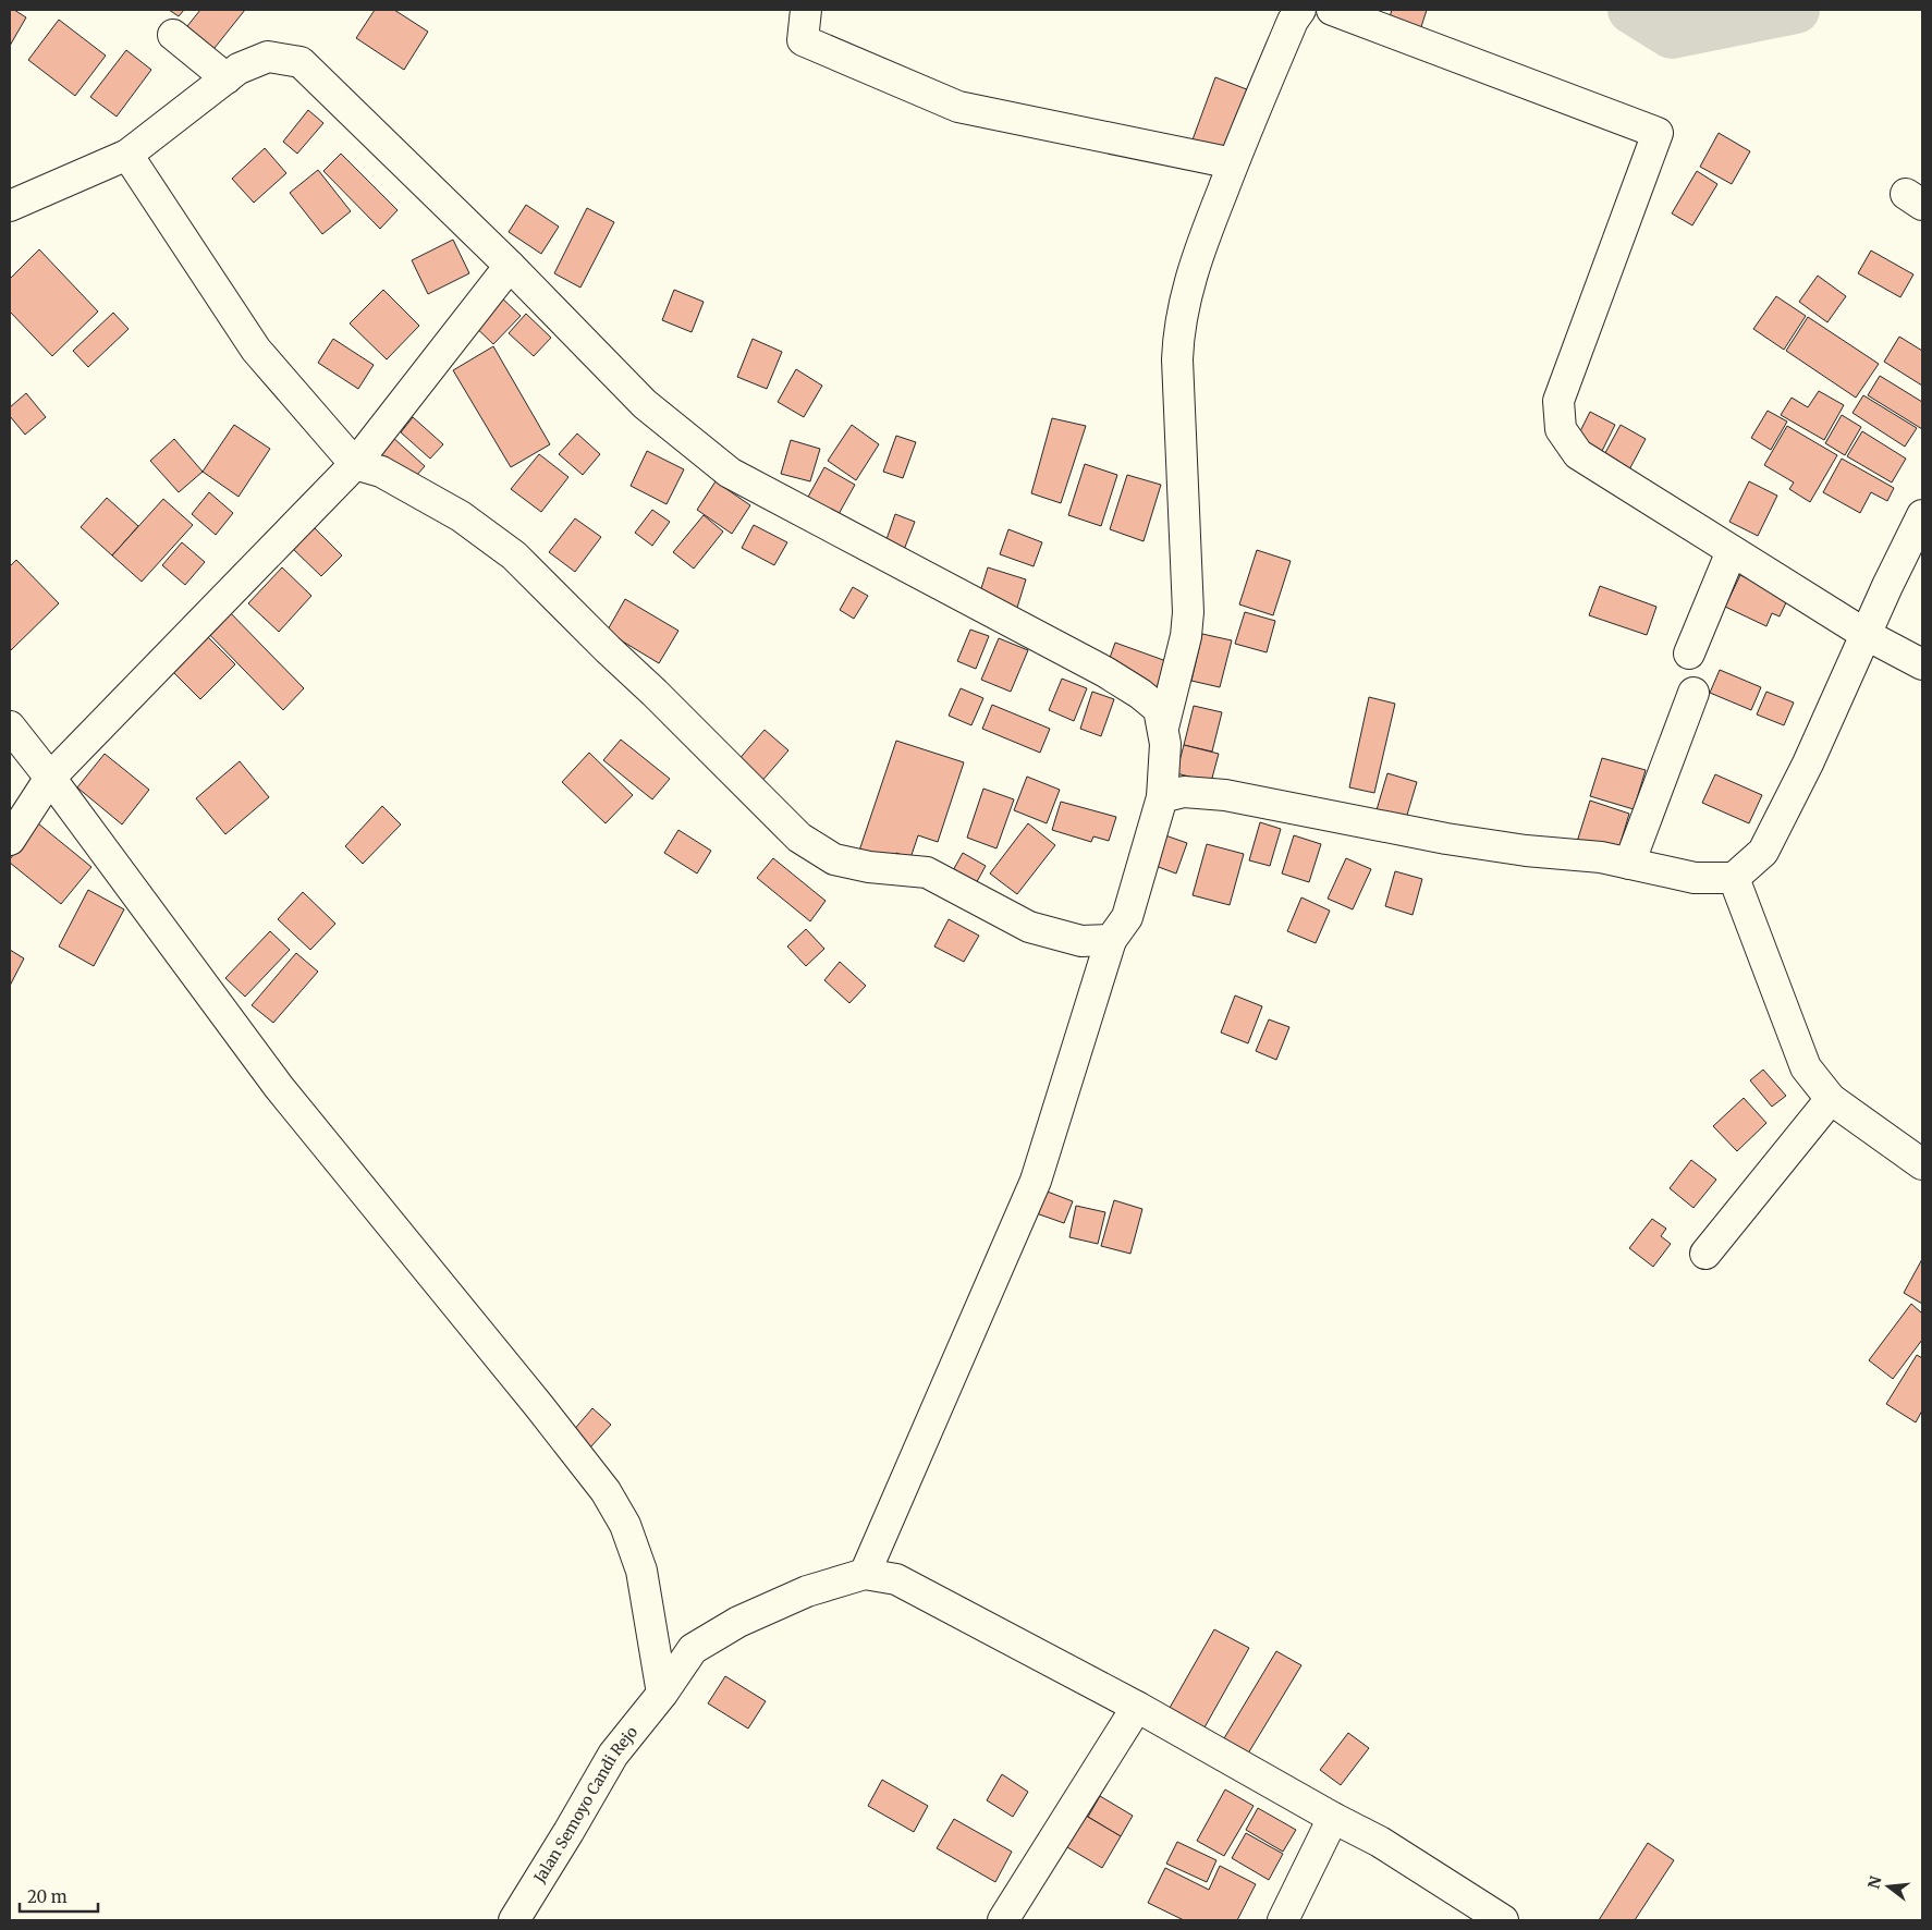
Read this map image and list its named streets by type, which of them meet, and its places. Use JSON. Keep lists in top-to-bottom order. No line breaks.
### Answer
{"streets":{"street":["Jalan Semoyo Candi Rejo"]},"scale_bar":"20 m","north":"left"}
